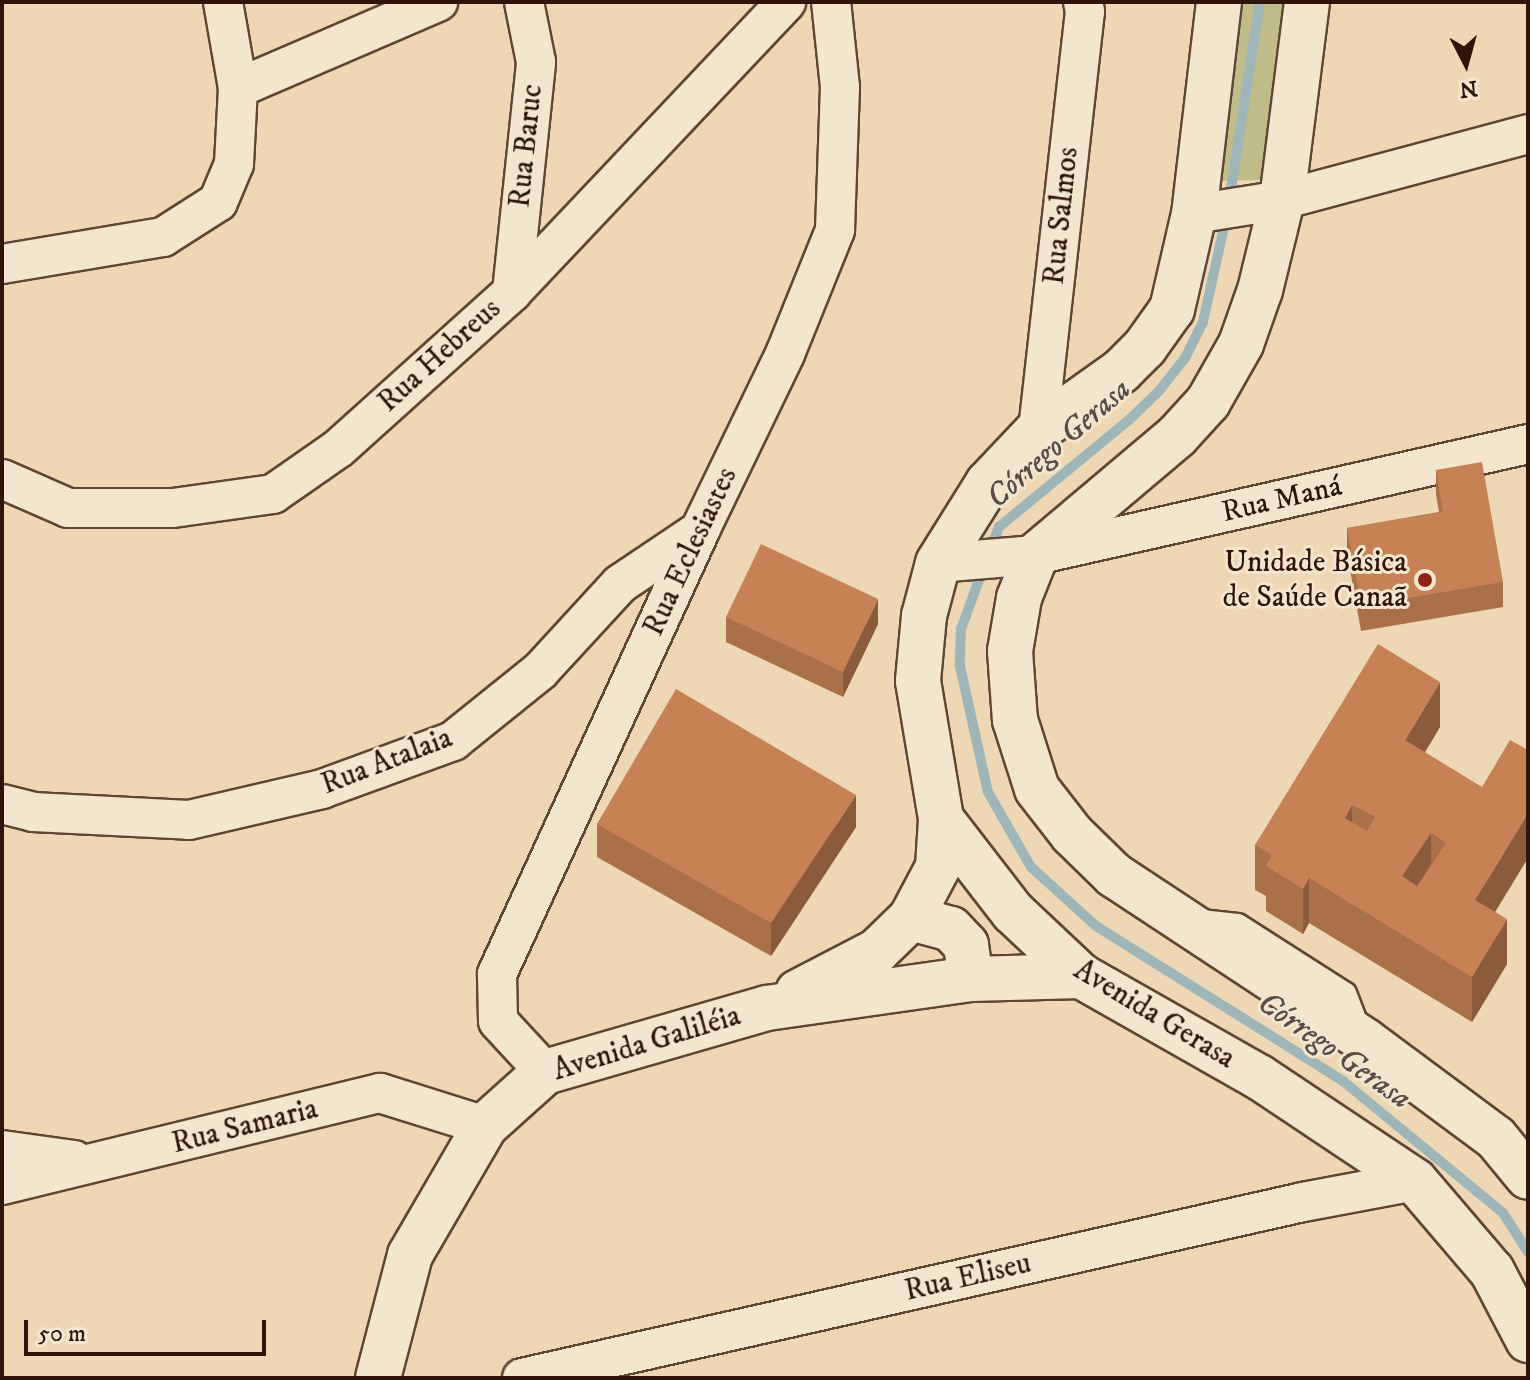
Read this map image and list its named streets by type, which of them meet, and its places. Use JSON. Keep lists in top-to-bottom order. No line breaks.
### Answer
{"streets":{"main road":["Avenida Gerasa","Avenida Galiléia"],"street":["Rua Baruc","Rua Salmos","Rua Hebreus","Rua Maná","Rua Eclesiastes","Rua Atalaia","Rua Samaria","Rua Eliseu"]},"crossings":[["Rua Baruc","Rua Hebreus"],["Rua Salmos","Avenida Gerasa"],["Rua Eclesiastes","Rua Atalaia"],["Rua Eclesiastes","Avenida Galiléia"],["Avenida Gerasa","Avenida Galiléia"],["Avenida Gerasa","Rua Eliseu"],["Avenida Galiléia","Rua Samaria"]],"water":["Córrego Gerasa"],"places":["Unidade Básica de Saúde Canaã"],"scale_bar":"50 m","north":"bottom"}
